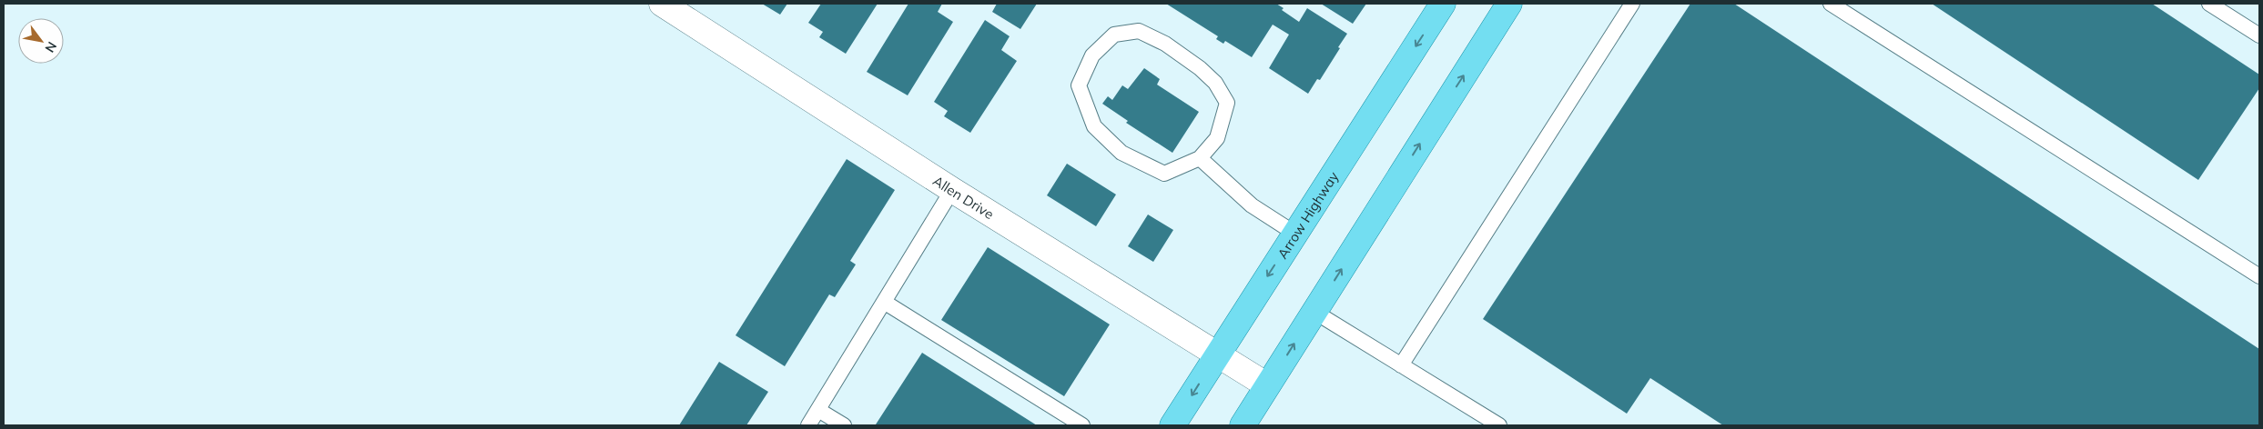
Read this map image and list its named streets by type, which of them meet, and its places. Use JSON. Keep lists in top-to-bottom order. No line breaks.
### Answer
{"streets":{"main road":["Arrow Highway"],"street":["Allen Drive"]},"crossings":[["Allen Drive","Arrow Highway"]],"north":"bottom right"}
